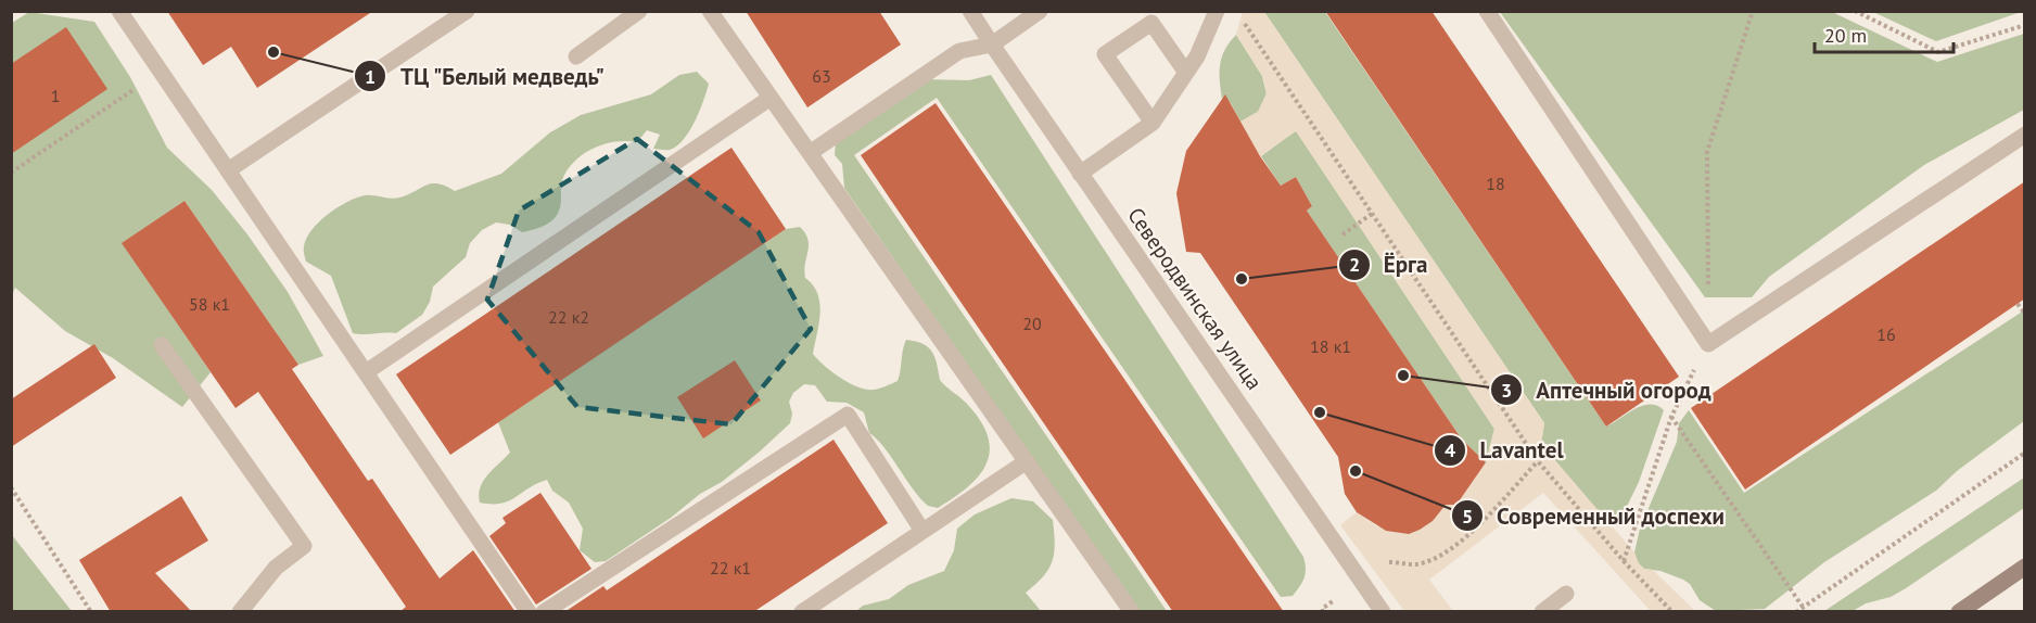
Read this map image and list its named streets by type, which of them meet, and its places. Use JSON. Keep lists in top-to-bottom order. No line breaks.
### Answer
{"streets":{"street":["Северодвинская улица"]},"places":["ТЦ \"Белый медведь\"","Ёрга","Аптечный огород","Lavantel","Современный доспехи"],"house_numbers":["63","1","18","58 к1","22 к2","20","16","18 к1","22 к1"],"scale_bar":"20 m"}
